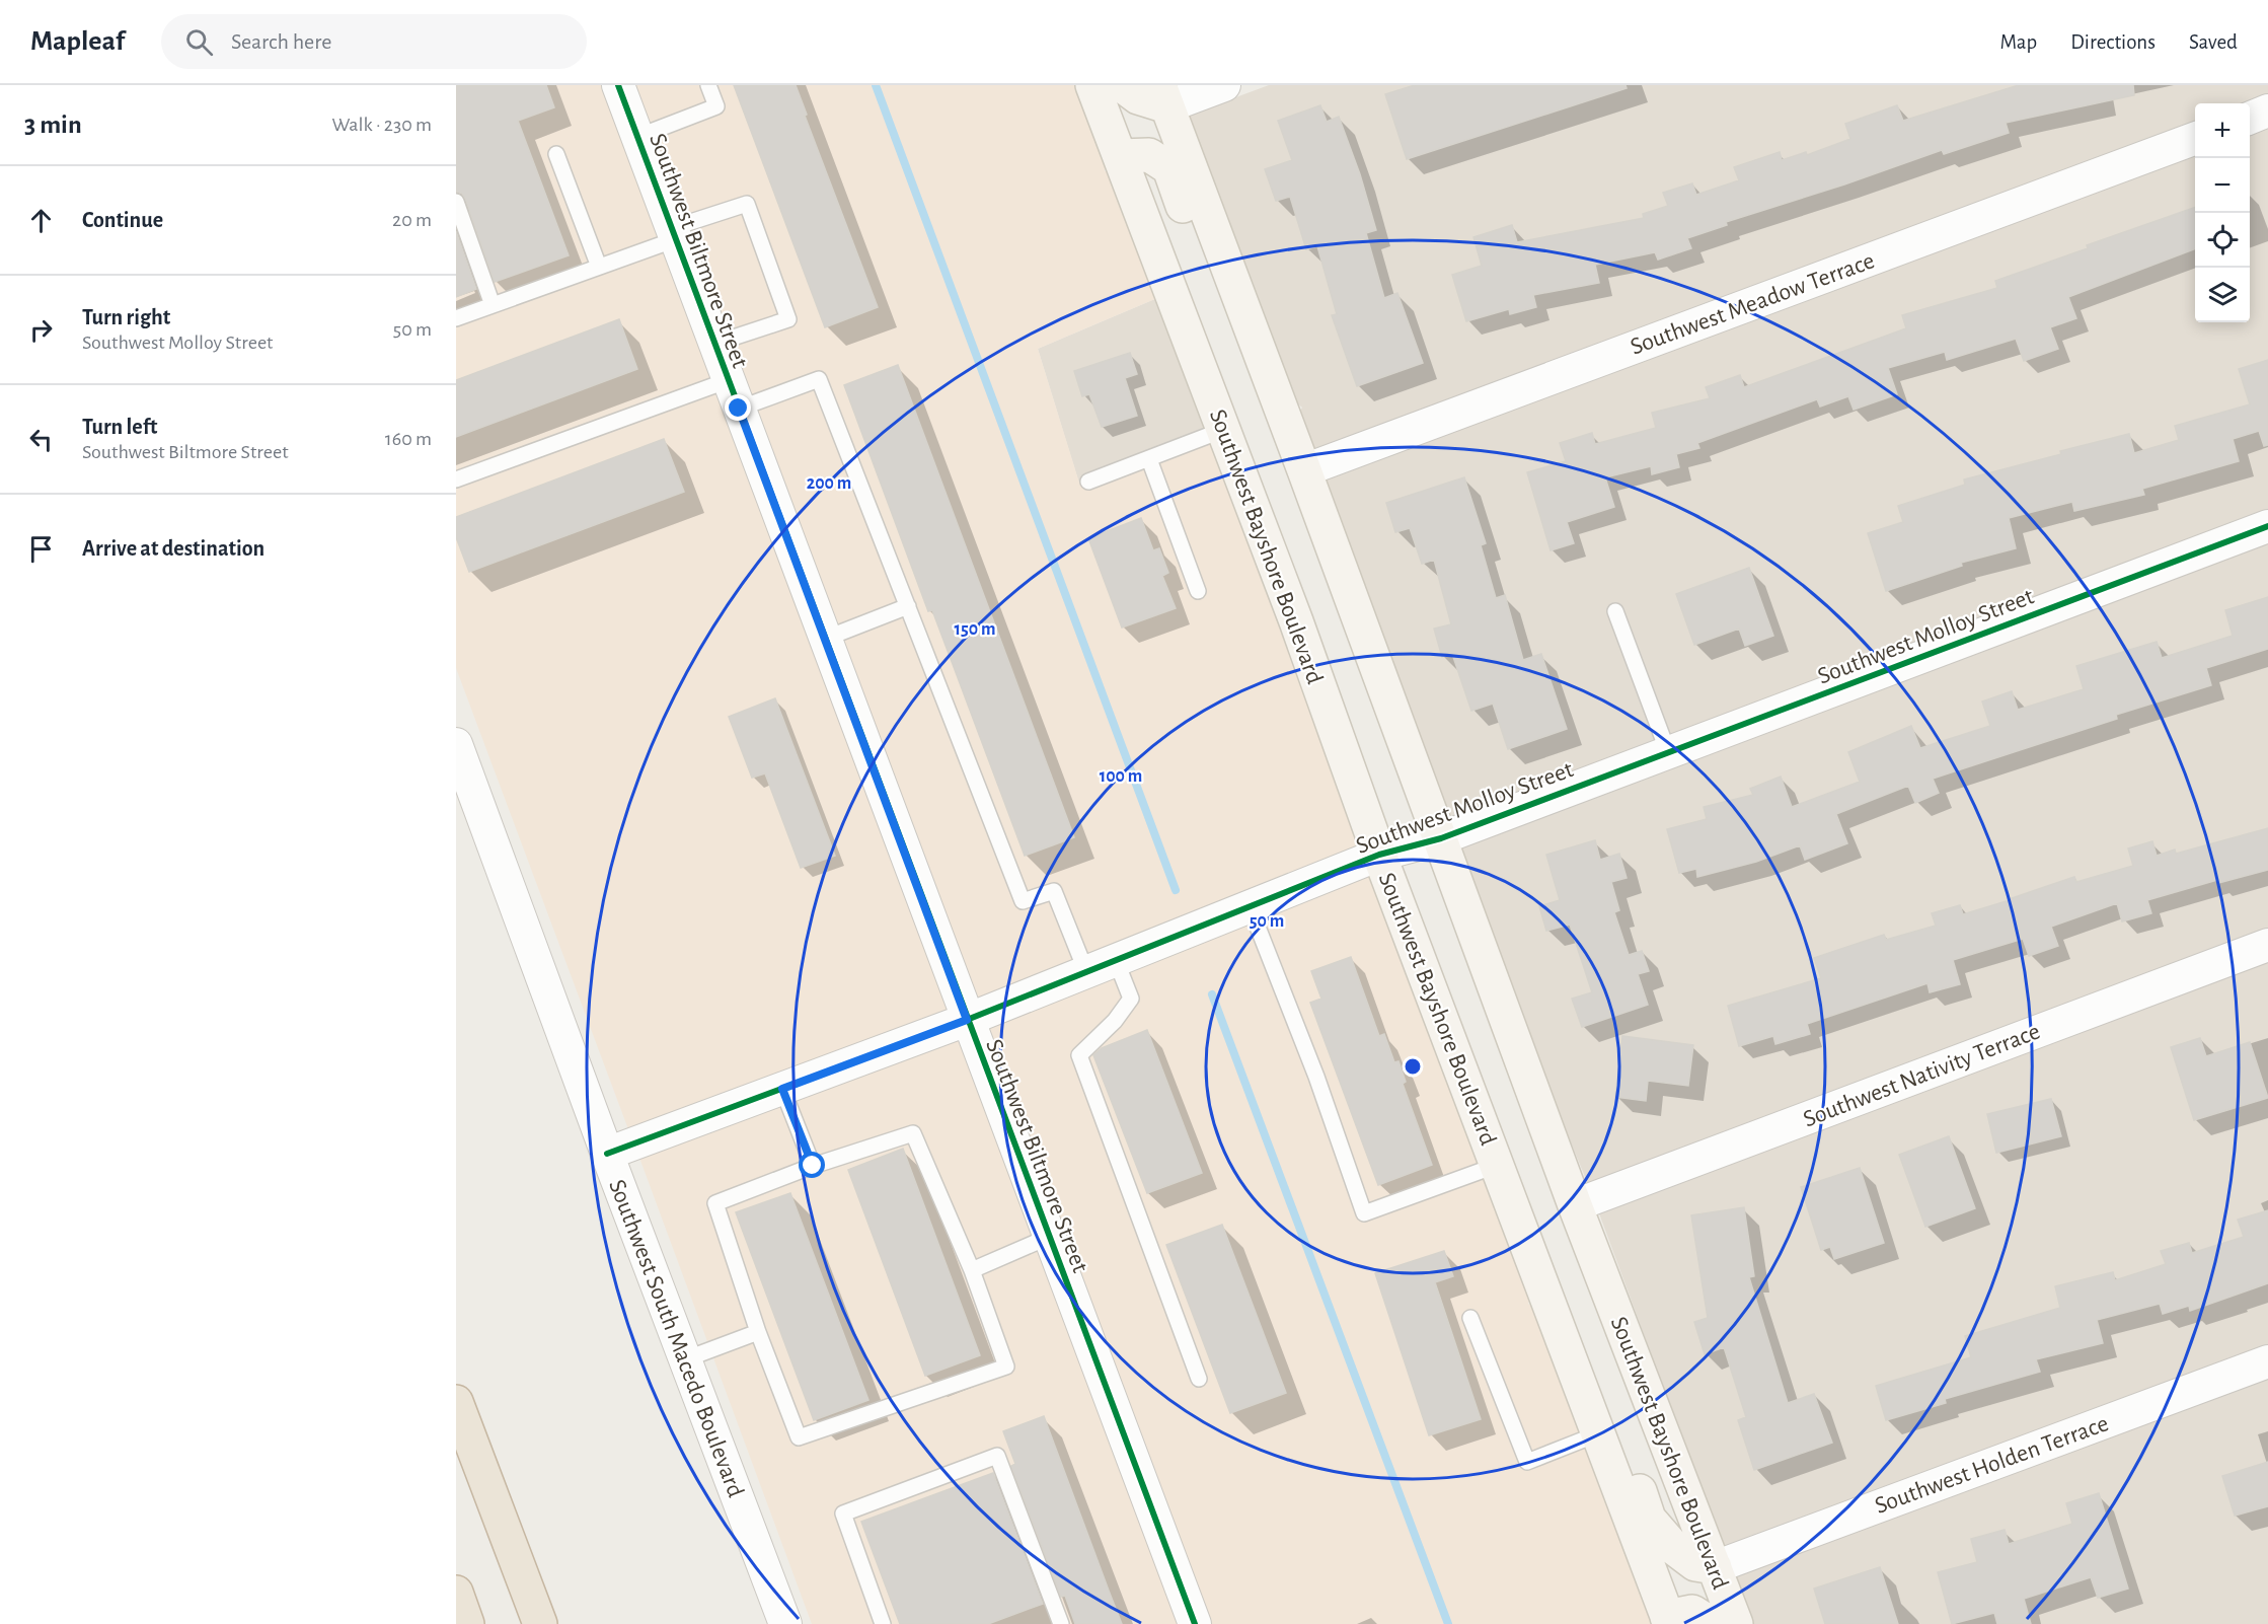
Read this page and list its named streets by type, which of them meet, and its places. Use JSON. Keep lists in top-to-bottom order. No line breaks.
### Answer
{"streets":{"main road":["Southwest Bayshore Boulevard"],"street":["Southwest Biltmore Street","Southwest Meadow Terrace","Southwest Molloy Street","Southwest Nativity Terrace","Southwest South Macedo Boulevard","Southwest Holden Terrace"]},"crossings":[["Southwest Biltmore Street","Southwest Molloy Street"],["Southwest Meadow Terrace","Southwest Bayshore Boulevard"],["Southwest Bayshore Boulevard","Southwest Molloy Street"],["Southwest Bayshore Boulevard","Southwest Nativity Terrace"],["Southwest Bayshore Boulevard","Southwest Holden Terrace"],["Southwest Molloy Street","Southwest South Macedo Boulevard"]],"page":{"header":"Mapleaf","search":"Search here","nav":["Map","Directions","Saved"],"heading":["3 min","Walk · 230 m"],"map_buttons":["+","−"],"list":[["Continue","20 m"],["Turn right","Southwest Molloy Street","50 m"],["Turn left","Southwest Biltmore Street","160 m"],"Arrive at destination"]},"rings":["200 m","150 m","100 m","50 m"]}
